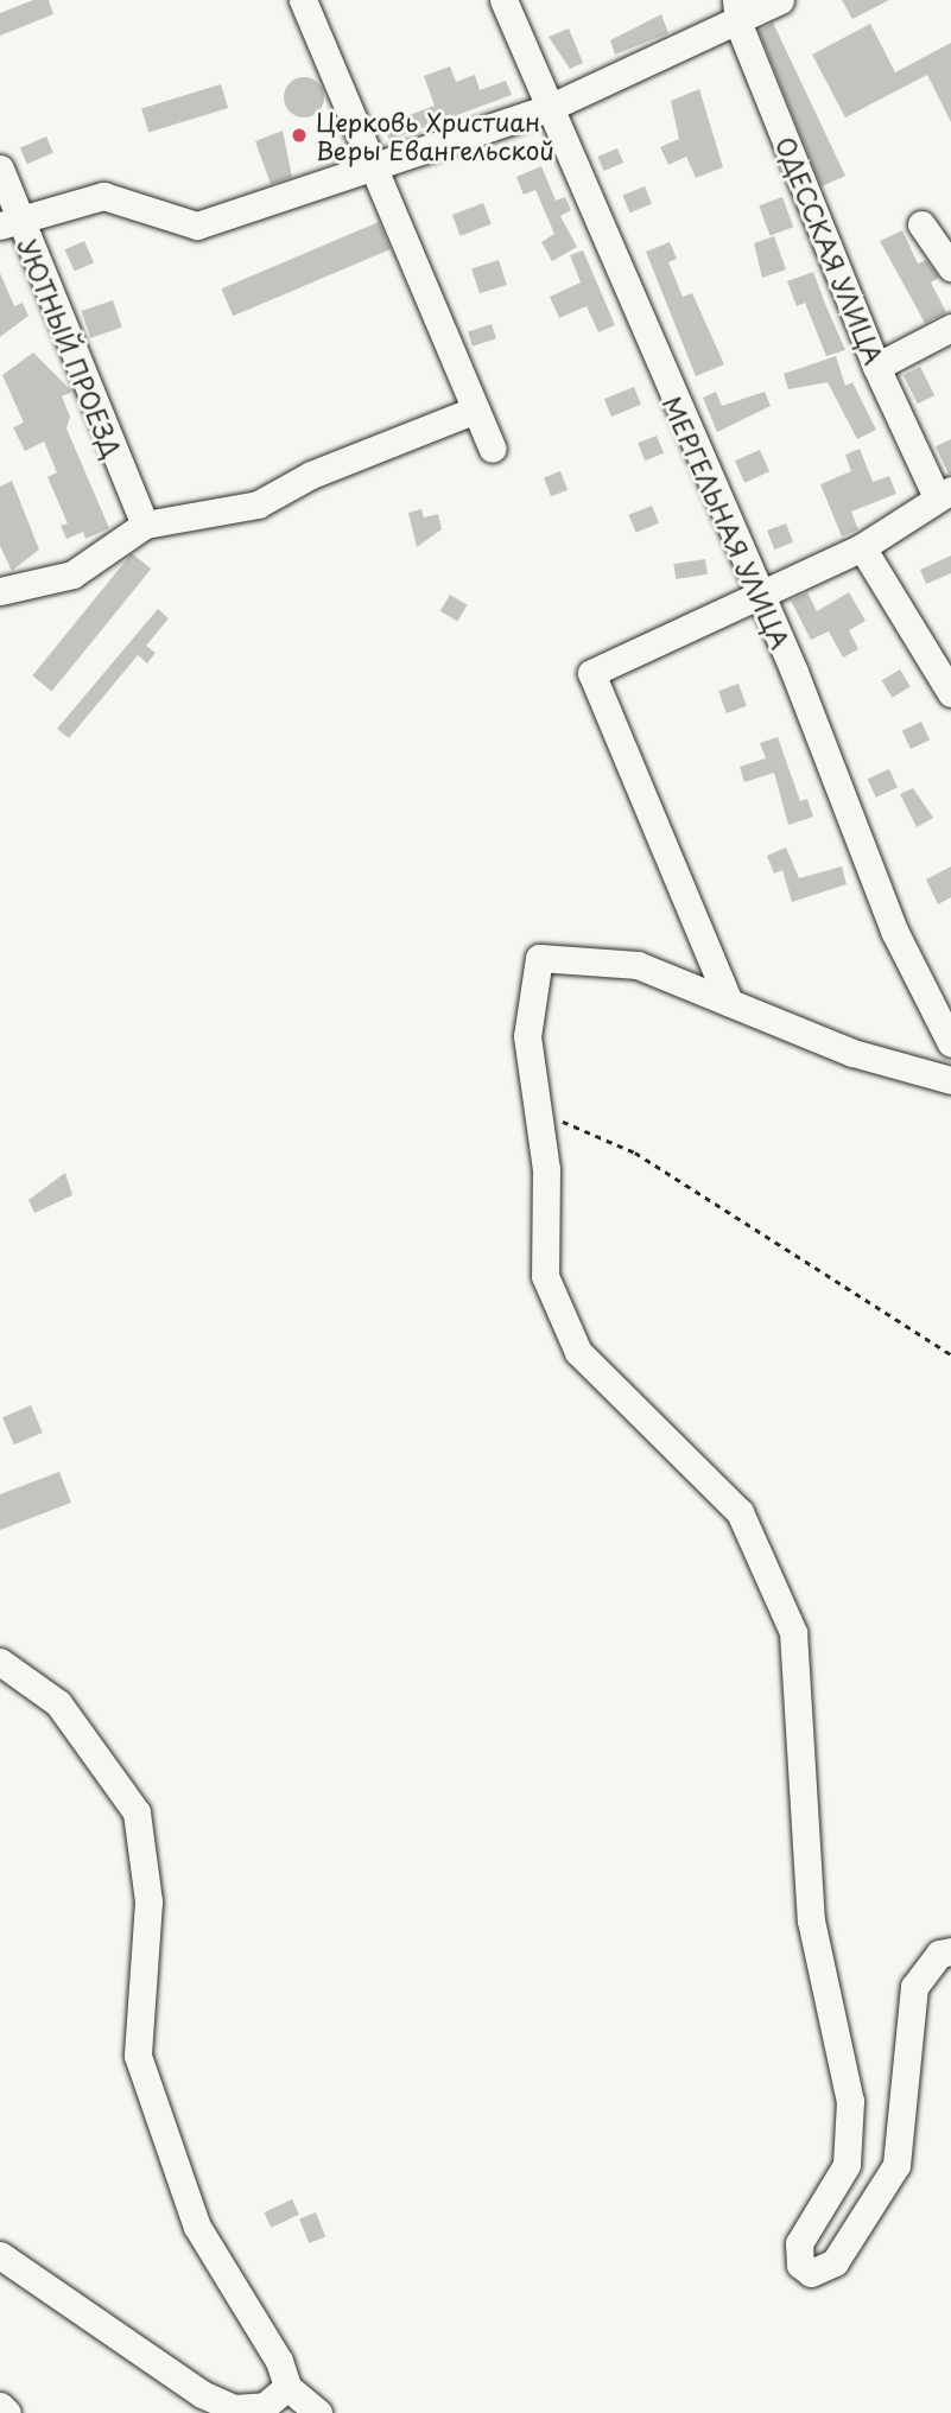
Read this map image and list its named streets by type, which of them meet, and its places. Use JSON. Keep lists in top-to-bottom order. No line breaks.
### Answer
{"streets":{"street":["ОДЕССКАЯ УЛИЦА","УЮТНЫЙ ПРОЕЗД","МЕРГЕЛЬНАЯ УЛИЦА"]},"places":["Церковь Христиан Веры Евангельской"]}
